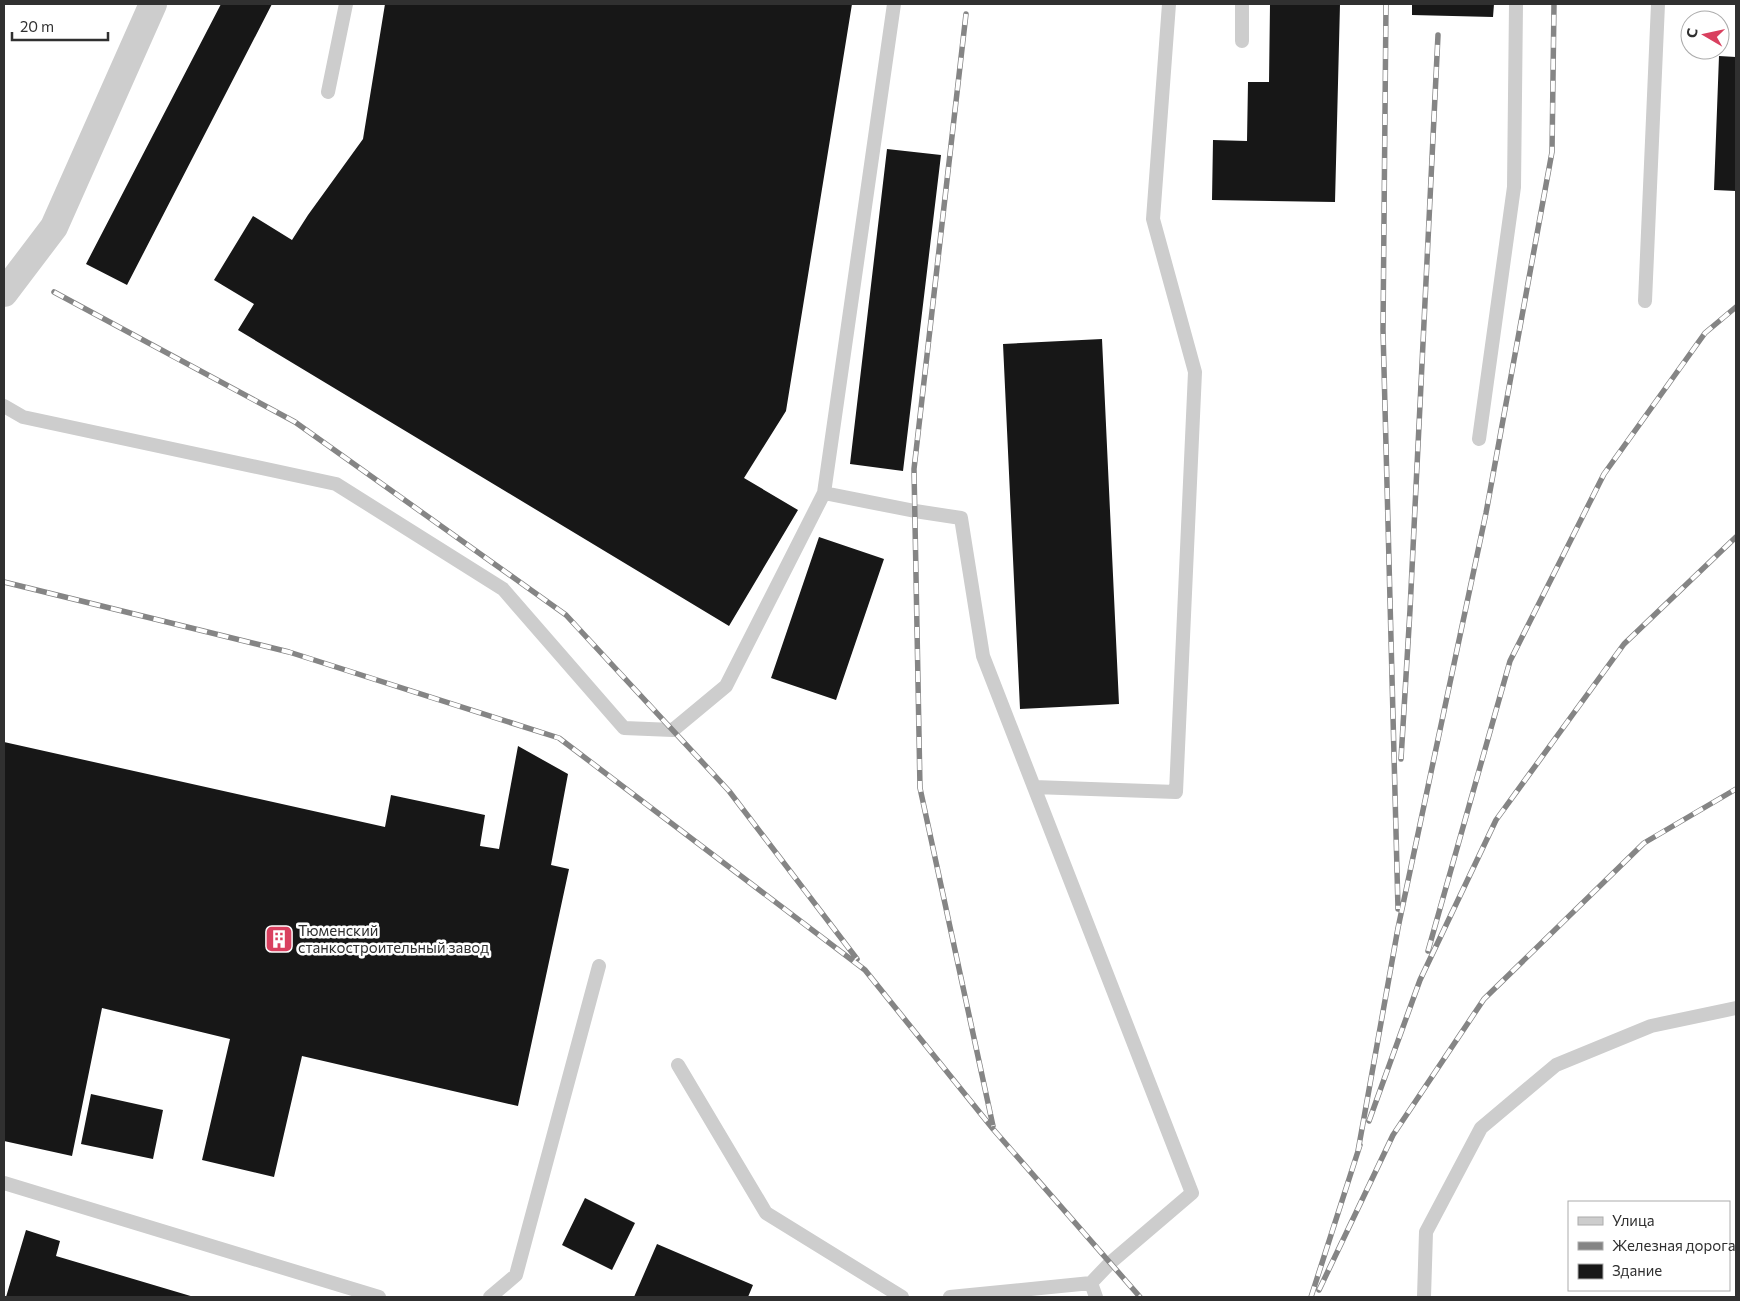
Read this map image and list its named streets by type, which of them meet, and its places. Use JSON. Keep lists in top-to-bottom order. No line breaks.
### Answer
{"places":{"building":["Тюменский станкостроительный завод"]},"legend":["Улица","Железная дорога","Здание"],"scale_bar":"20 m","north":"left"}
